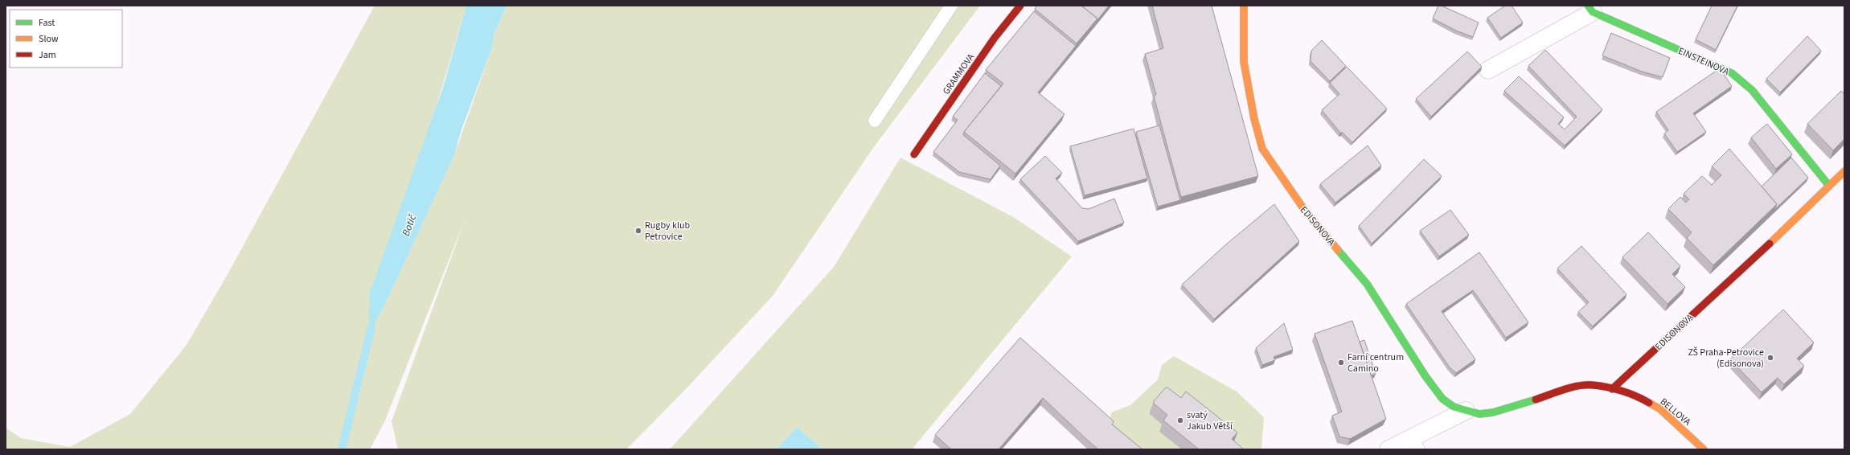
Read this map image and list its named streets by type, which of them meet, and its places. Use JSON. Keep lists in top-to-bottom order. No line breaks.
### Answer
{"streets":{"street":["EINSTEINOVA","GRAMMOVA","EDISONOVA","BELLOVA"]},"crossings":[["EINSTEINOVA","EDISONOVA"],["EDISONOVA","BELLOVA"]],"water":["Botič"],"places":["Rugby klub Petrovice","ZŠ Praha-Petrovice (Edisonova)","Farní centrum Camino","svatý Jakub Větší"],"legend":["Fast","Slow","Jam"]}
